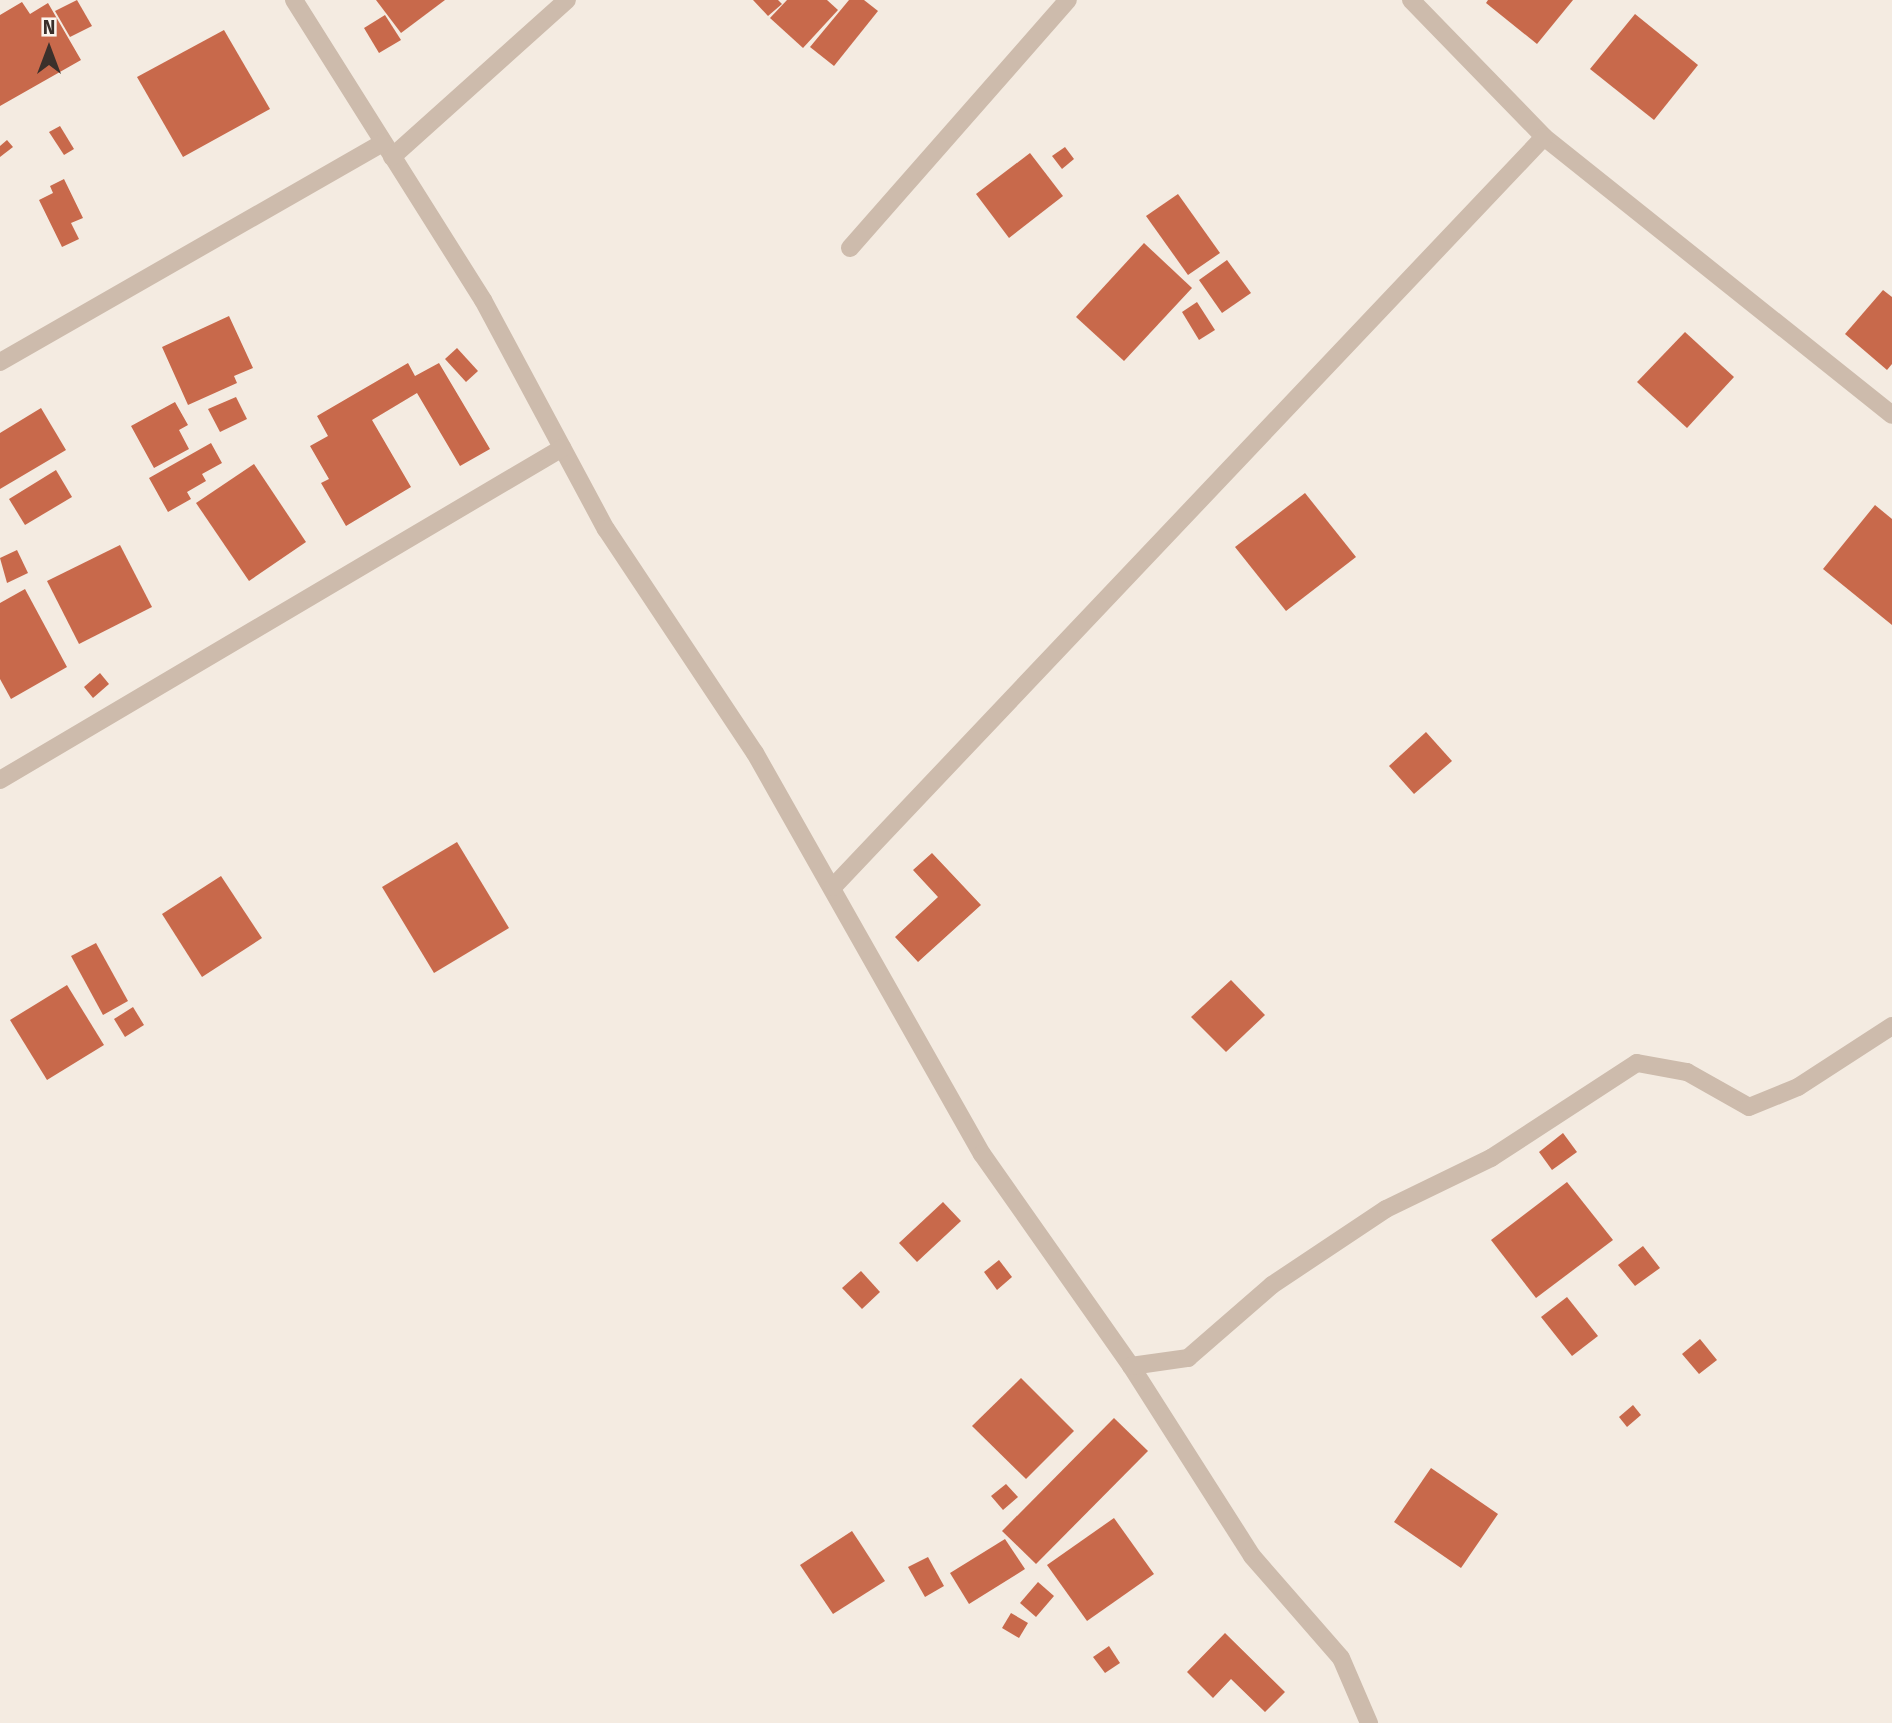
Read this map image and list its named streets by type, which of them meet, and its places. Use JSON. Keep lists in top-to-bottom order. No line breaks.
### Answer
{"north":"top"}
